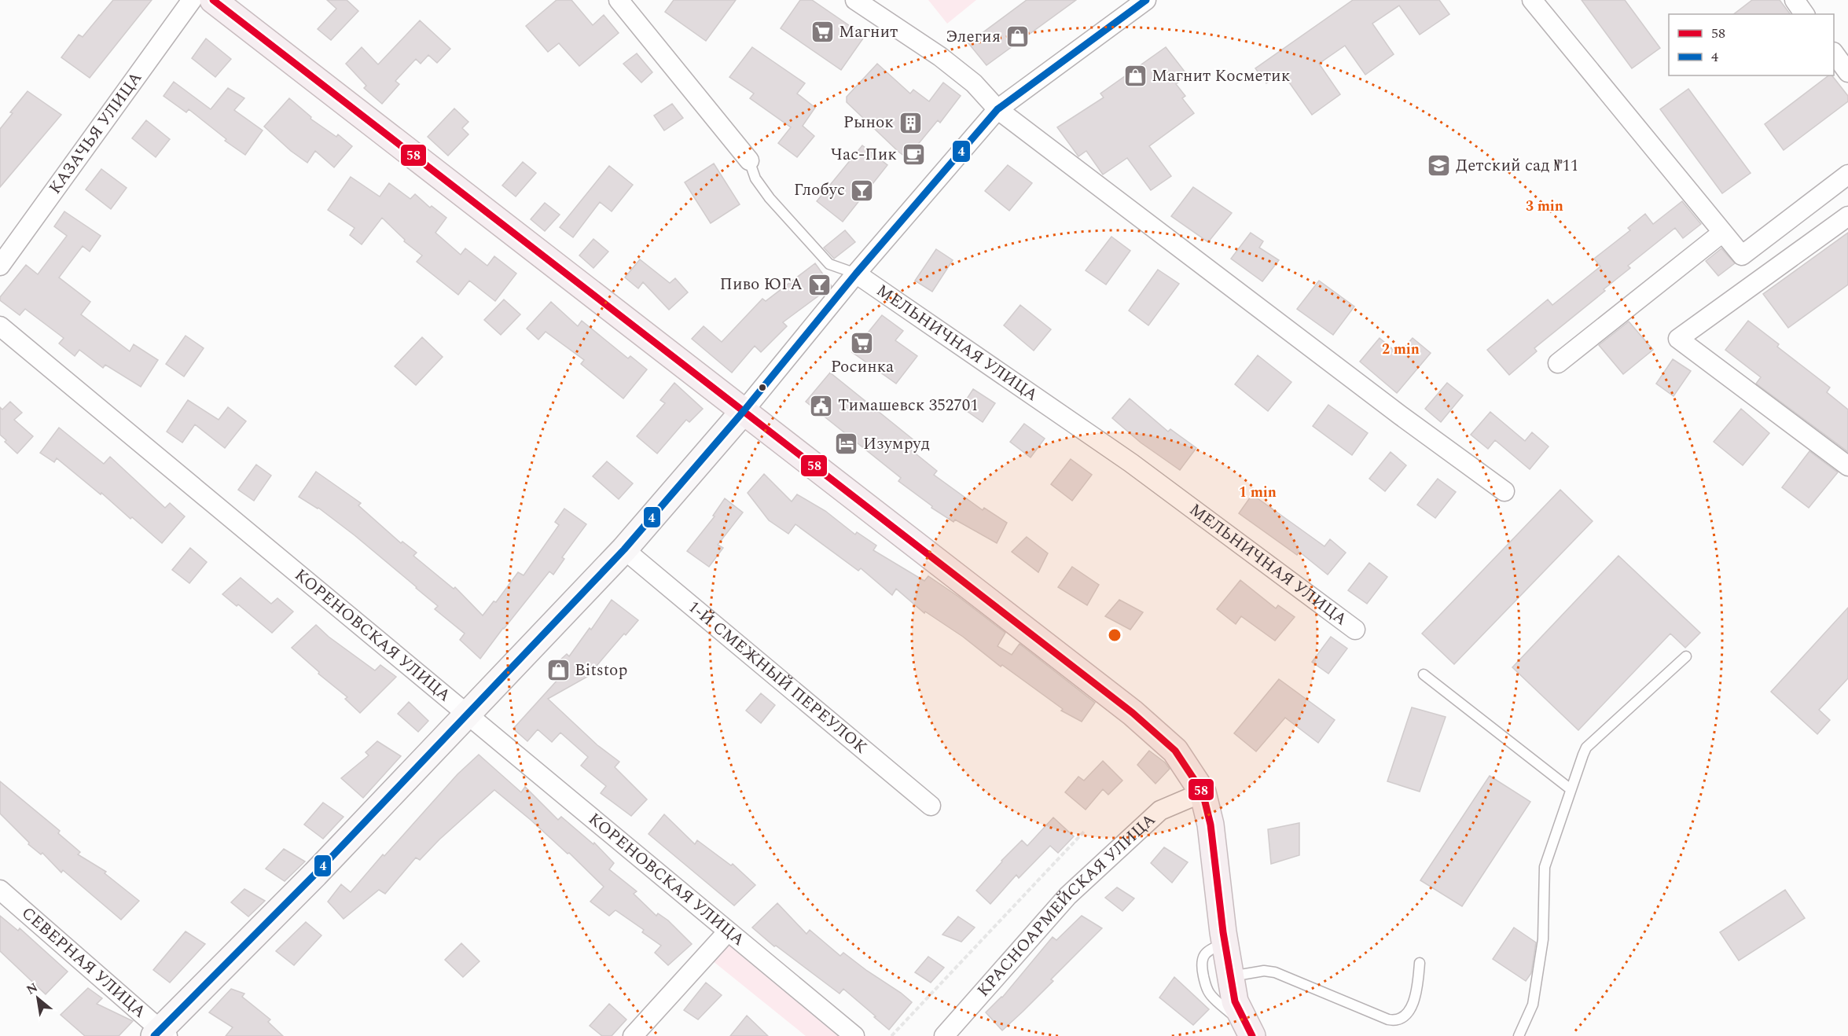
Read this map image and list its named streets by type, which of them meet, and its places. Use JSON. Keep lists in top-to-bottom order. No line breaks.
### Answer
{"streets":{"street":["КАЗАЧЬЯ УЛИЦА","МЕЛЬНИЧНАЯ УЛИЦА","КОРЕНОВСКАЯ УЛИЦА","1-Й СМЕЖНЫЙ ПЕРЕУЛОК","КРАСНОАРМЕЙСКАЯ УЛИЦА","СЕВЕРНАЯ УЛИЦА"]},"places":{"supermarket":["Магнит","Росинка"],"shop":["Элегия","Магнит Косметик","Bitstop"],"building":["Рынок"],"cafe":["Час-Пик"],"school or university":["Детский сад №11"],"bar":["Глобус","Пиво ЮГА"],"public building":["Тимашевск 352701"],"hotel":["Изумруд"]},"lines":["transit line 58","transit line 4"],"legend":["58","4"],"north":"top left","rings":["3 min","2 min","1 min"]}
